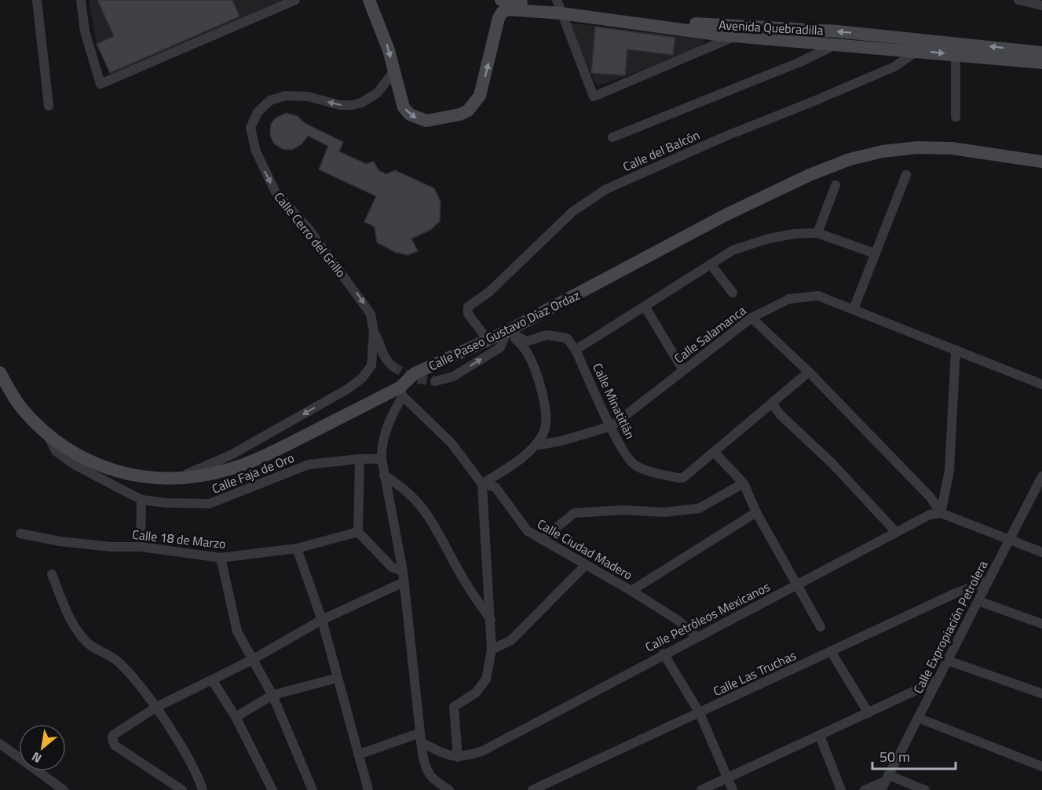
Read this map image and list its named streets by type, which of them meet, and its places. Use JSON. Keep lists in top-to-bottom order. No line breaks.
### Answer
{"streets":{"street":["Avenida Quebradilla","Calle del Balcón","Calle Cerro del Grillo","Calle Paseo Gustavo Díaz Ordaz","Calle Salamanca","Calle Minatitlán","Calle Faja de Oro","Calle 18 de Marzo","Calle Ciudad Madero","Calle Petróleos Mexicanos","Calle Expropiación Petrolera","Calle Las Truchas"]},"crossings":[["Avenida Quebradilla","Calle del Balcón"],["Avenida Quebradilla","Calle Cerro del Grillo"],["Calle del Balcón","Calle Paseo Gustavo Díaz Ordaz"],["Calle Cerro del Grillo","Calle Paseo Gustavo Díaz Ordaz"],["Calle Paseo Gustavo Díaz Ordaz","Calle Minatitlán"],["Calle Paseo Gustavo Díaz Ordaz","Calle Faja de Oro"],["Calle Paseo Gustavo Díaz Ordaz","Calle Ciudad Madero"],["Calle Salamanca","Calle Minatitlán"],["Calle Ciudad Madero","Calle Petróleos Mexicanos"],["Calle Expropiación Petrolera","Calle Las Truchas"]],"scale_bar":"50 m","north":"bottom left"}
